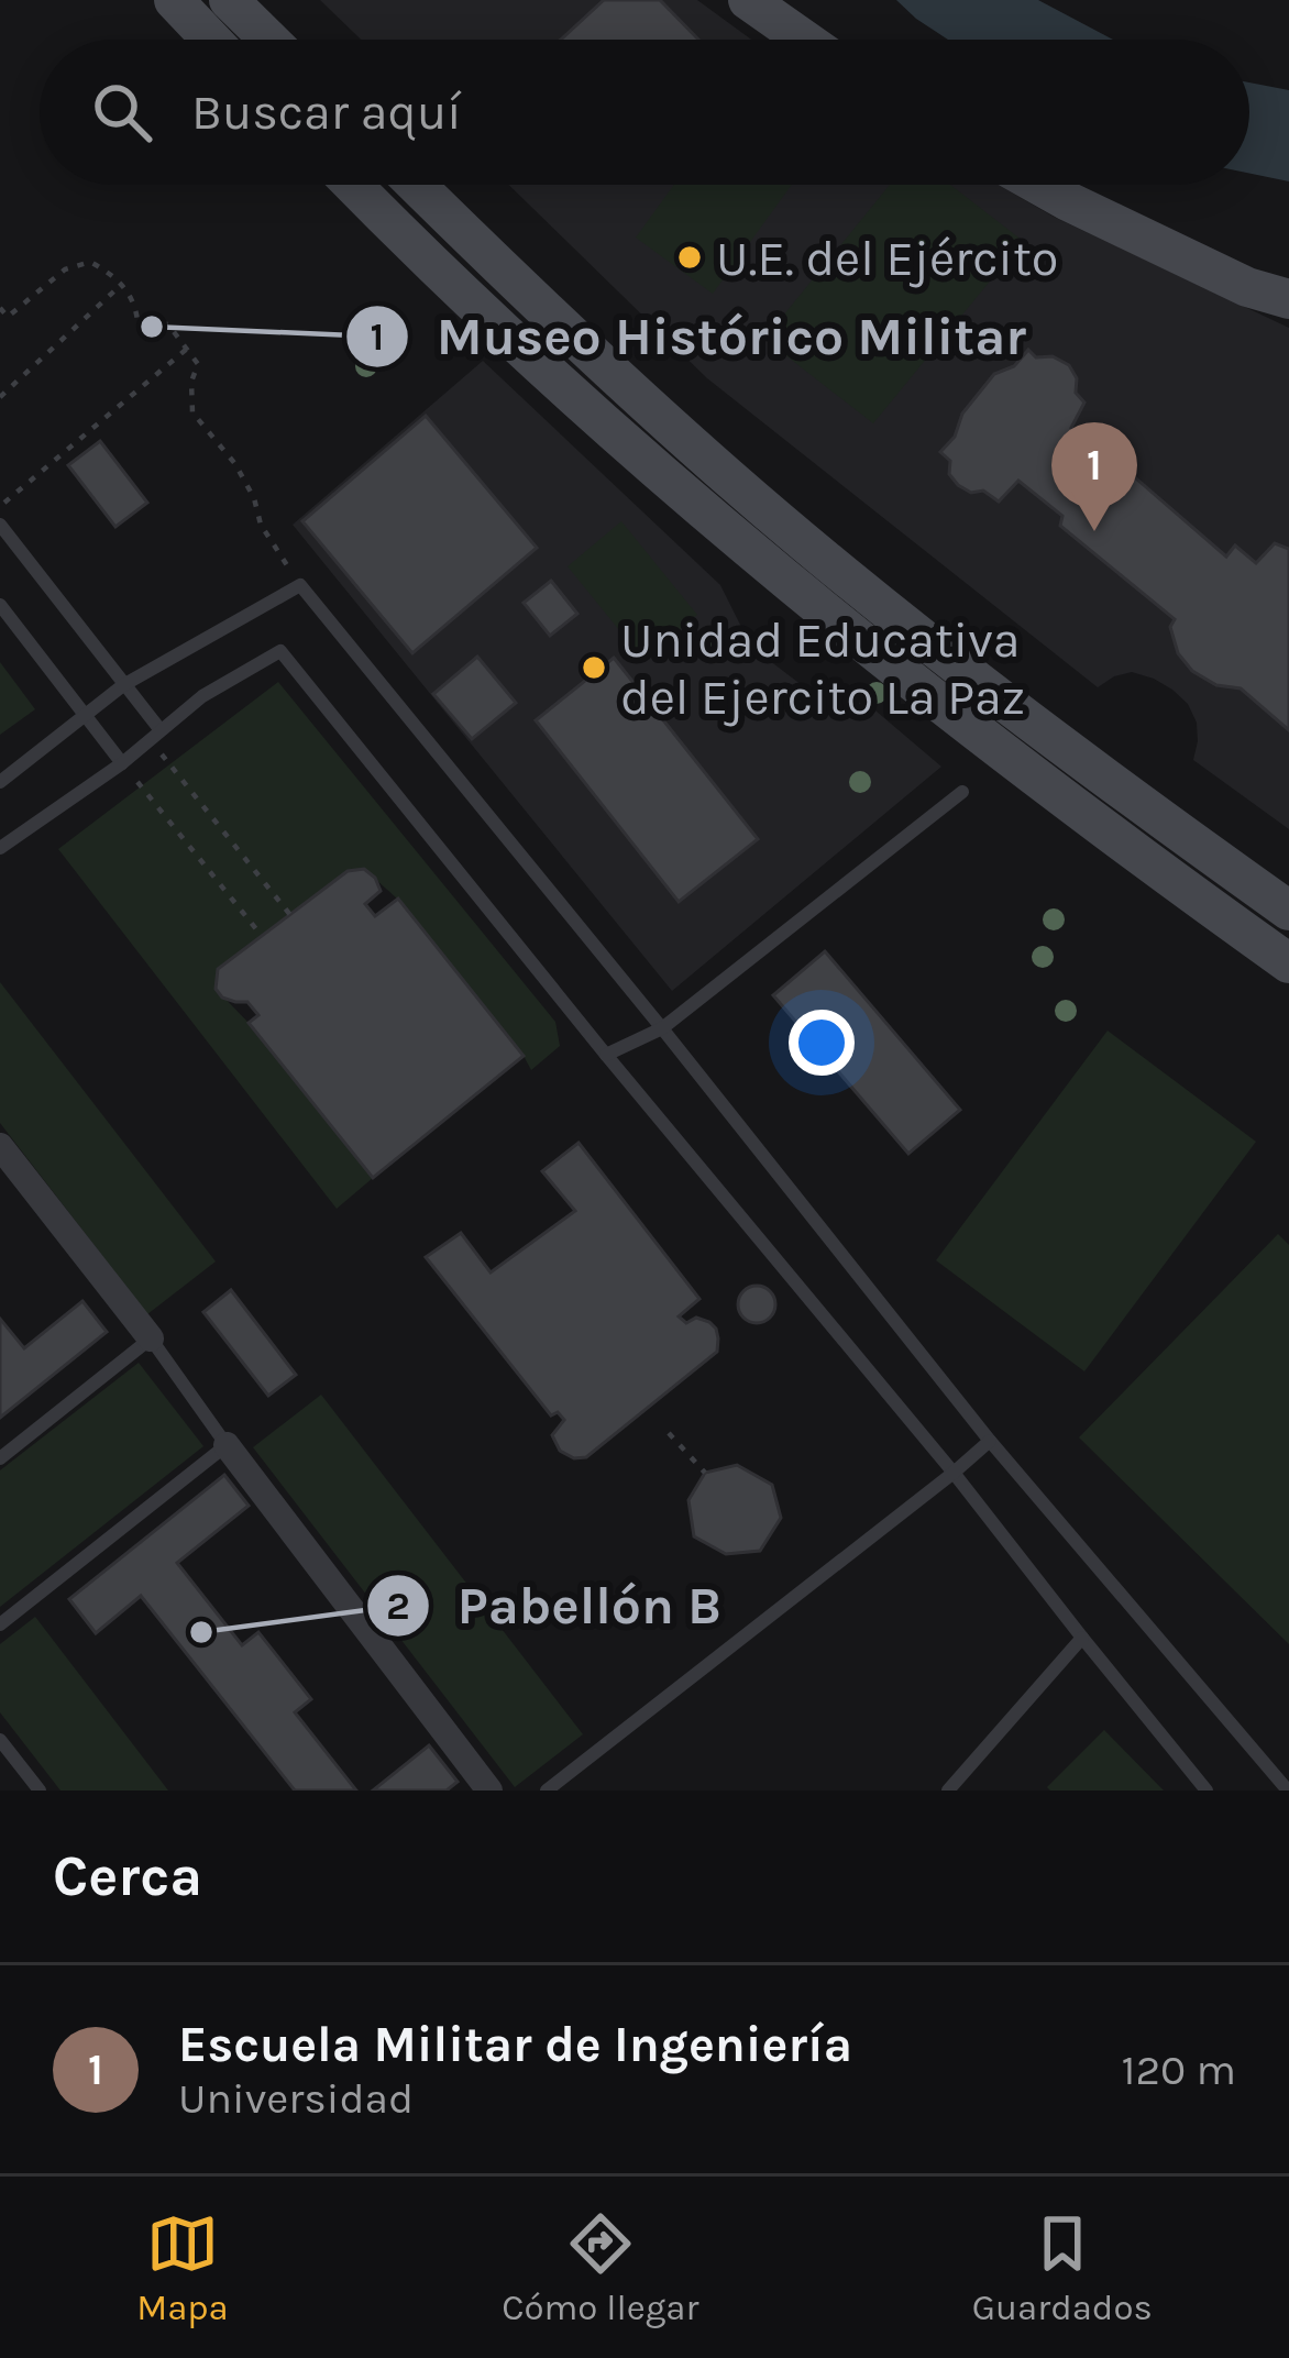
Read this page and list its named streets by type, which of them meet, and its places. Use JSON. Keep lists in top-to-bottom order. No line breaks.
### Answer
{"places":["U.E. del Ejército","Museo Histórico Militar","Unidad Educativa del Ejercito La Paz","Pabellón B"],"page":{"search":"Buscar aquí","pins":"1","heading":"Cerca","list":[{"mark":"1","name":"Escuela Militar de Ingeniería","note":"Universidad","value":"120 m"}],"nav":["Mapa","Cómo llegar","Guardados"]}}
